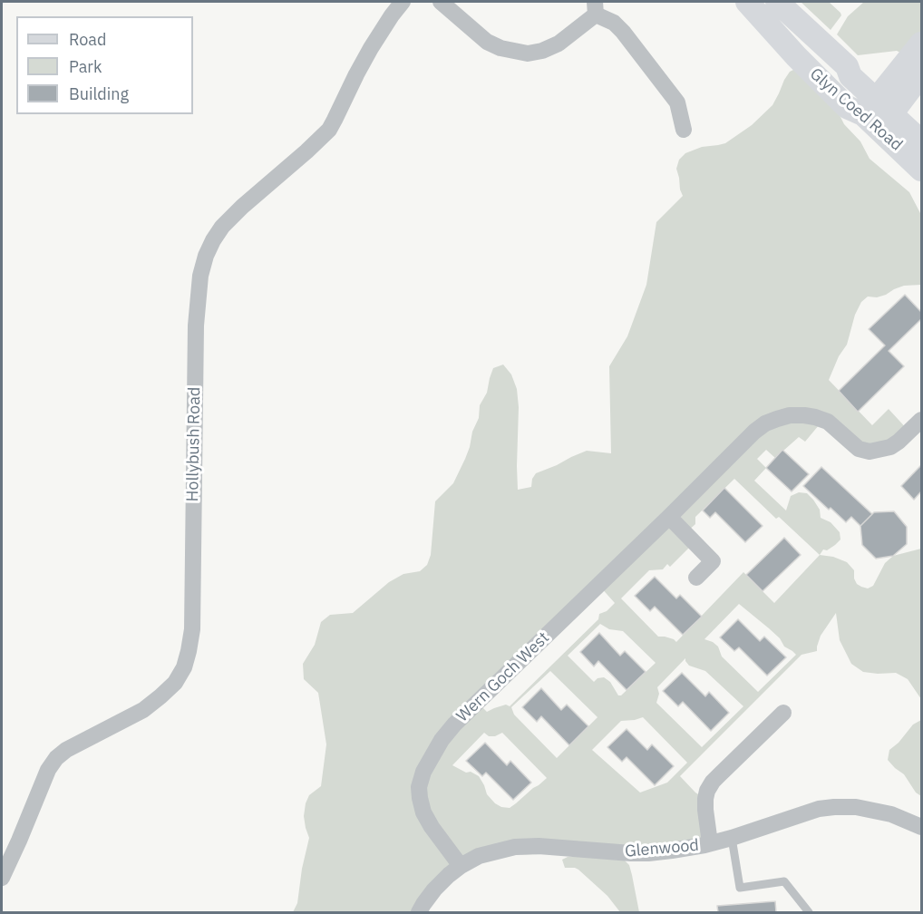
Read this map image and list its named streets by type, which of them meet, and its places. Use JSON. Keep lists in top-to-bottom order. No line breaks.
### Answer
{"streets":{"street":["Glyn Coed Road","Hollybush Road","Wern Goch West","Glenwood"]},"crossings":[["Wern Goch West","Glenwood"]],"legend":["Road","Park","Building"]}
